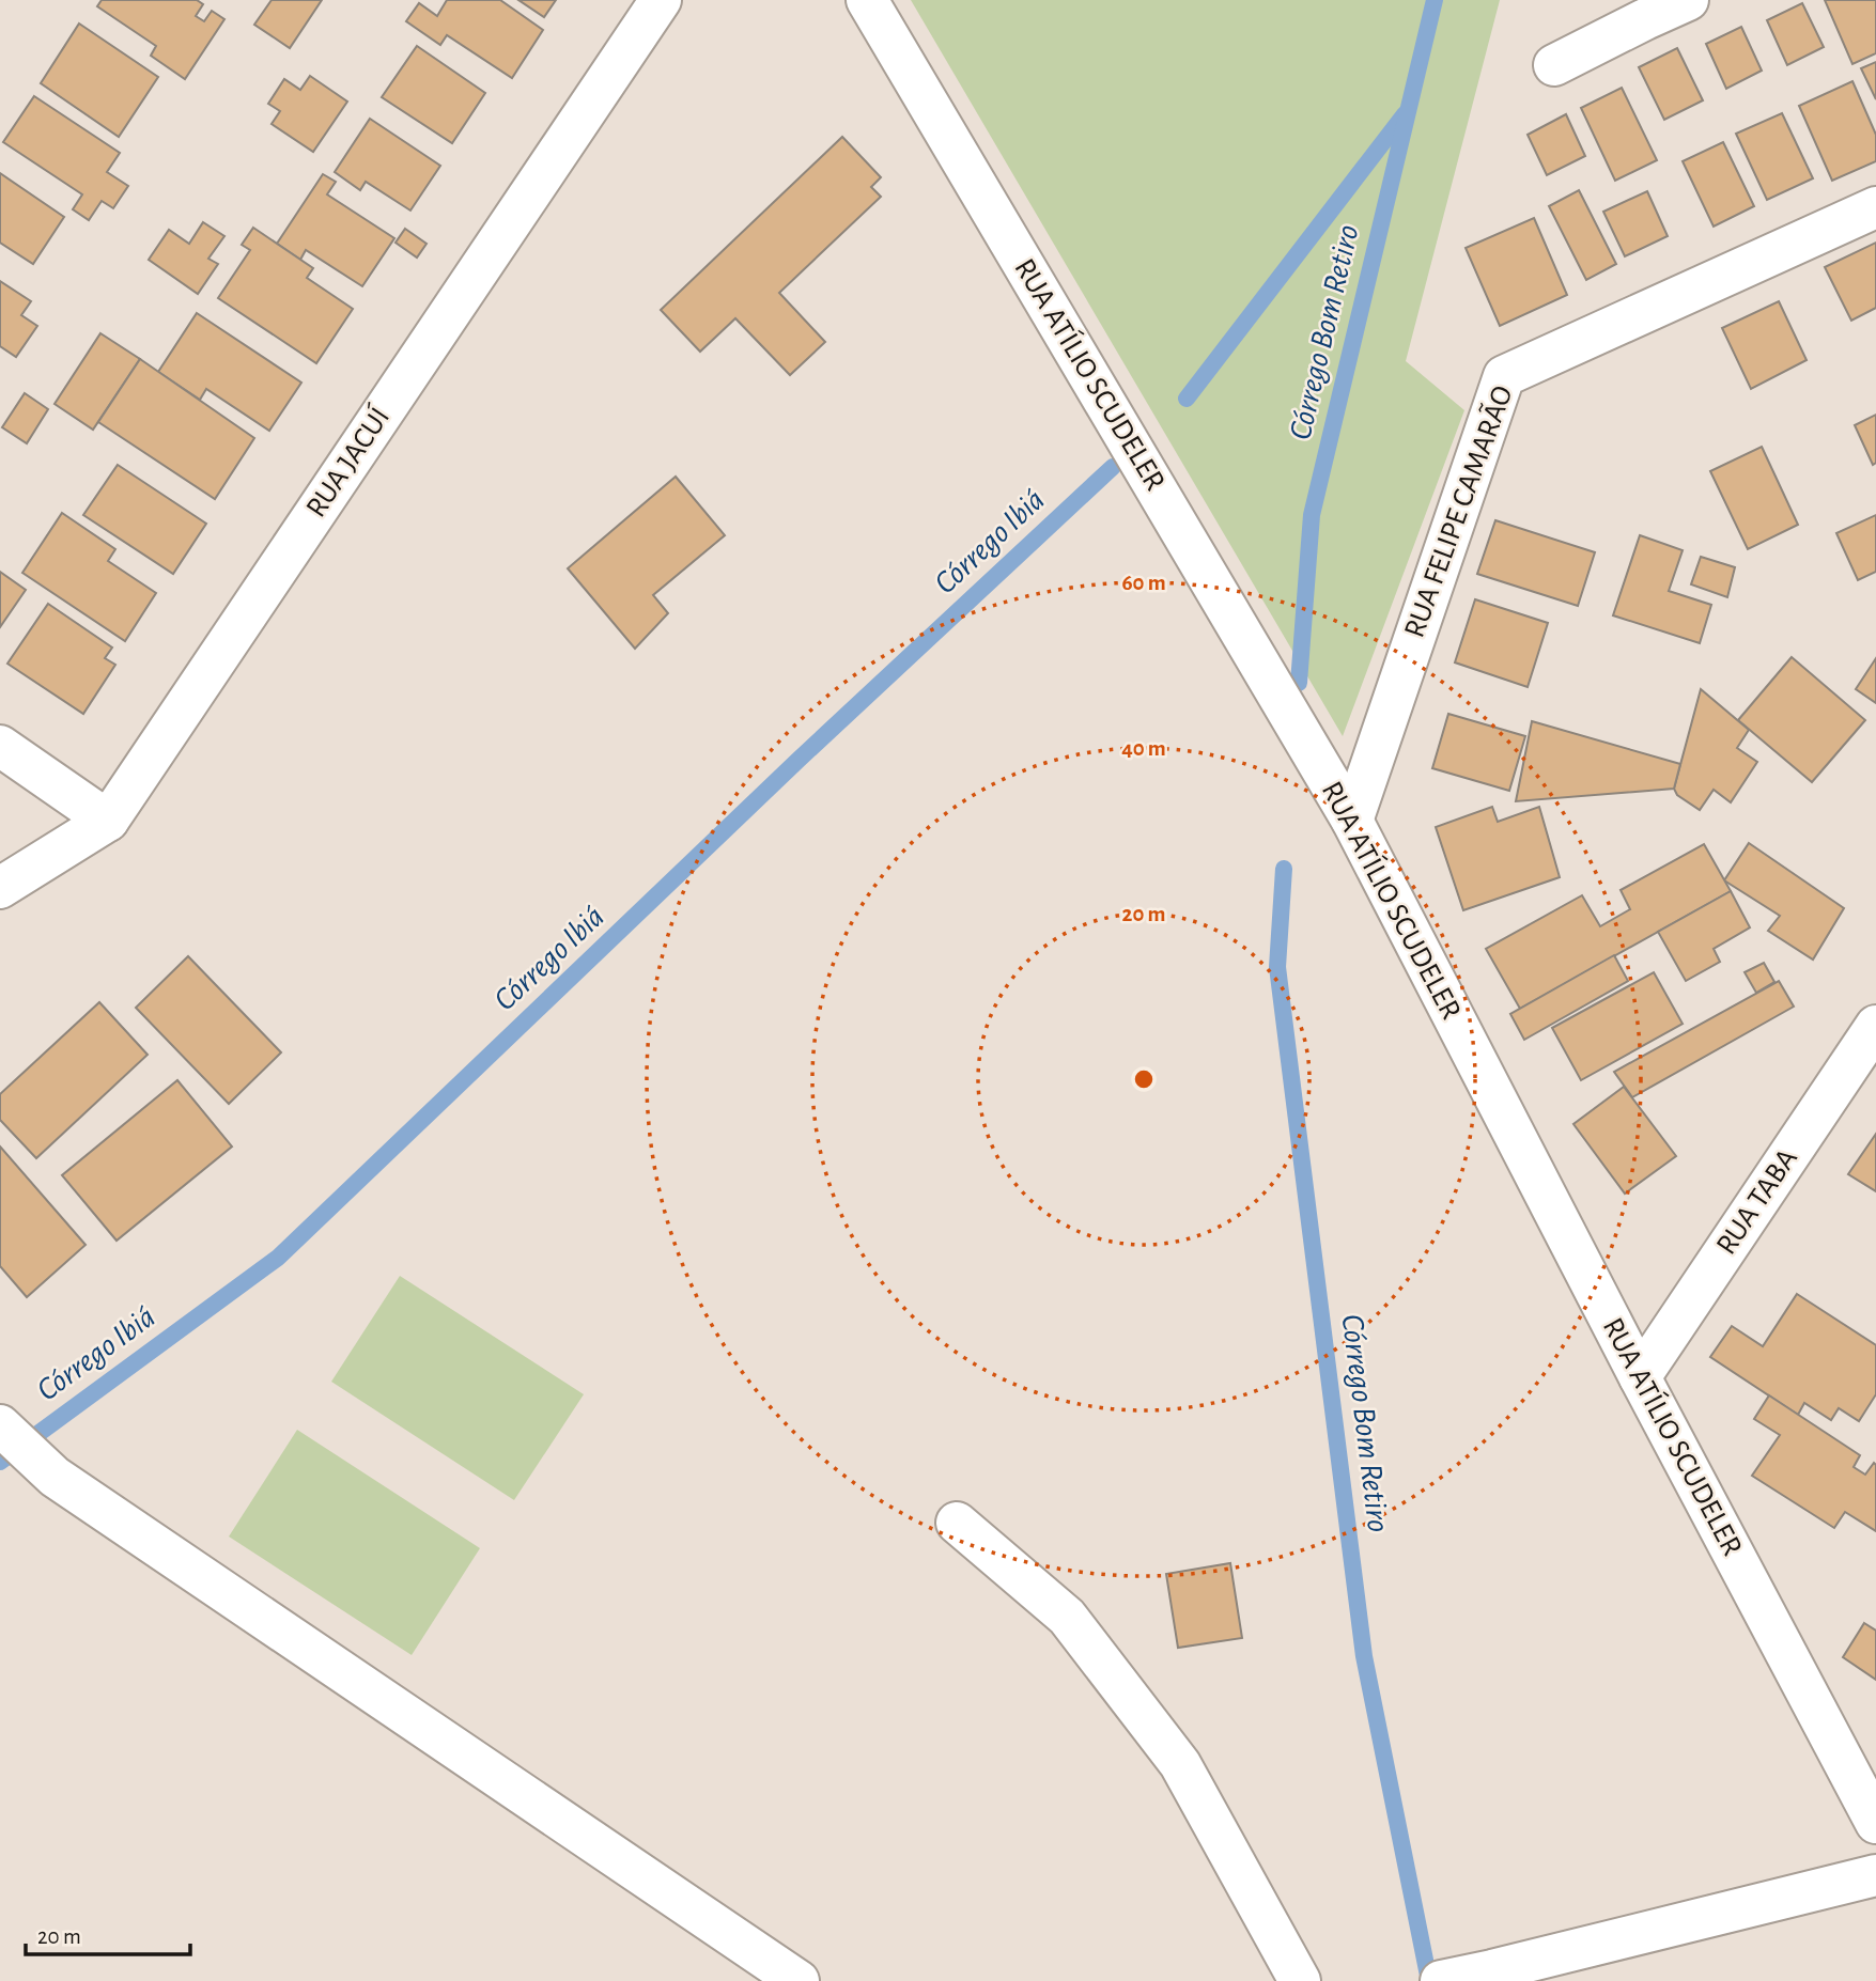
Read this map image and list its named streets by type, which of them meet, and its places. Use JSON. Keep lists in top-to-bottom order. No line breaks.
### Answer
{"streets":{"street":["RUA ATÍLIO SCUDELER","RUA JACUÍ","RUA FELIPE CAMARÃO","RUA TABA"]},"crossings":[["RUA ATÍLIO SCUDELER","RUA FELIPE CAMARÃO"],["RUA ATÍLIO SCUDELER","RUA TABA"]],"water":["Córrego Bom Retiro","Córrego Ibiá"],"scale_bar":"20 m","rings":["60 m","40 m","20 m"]}
